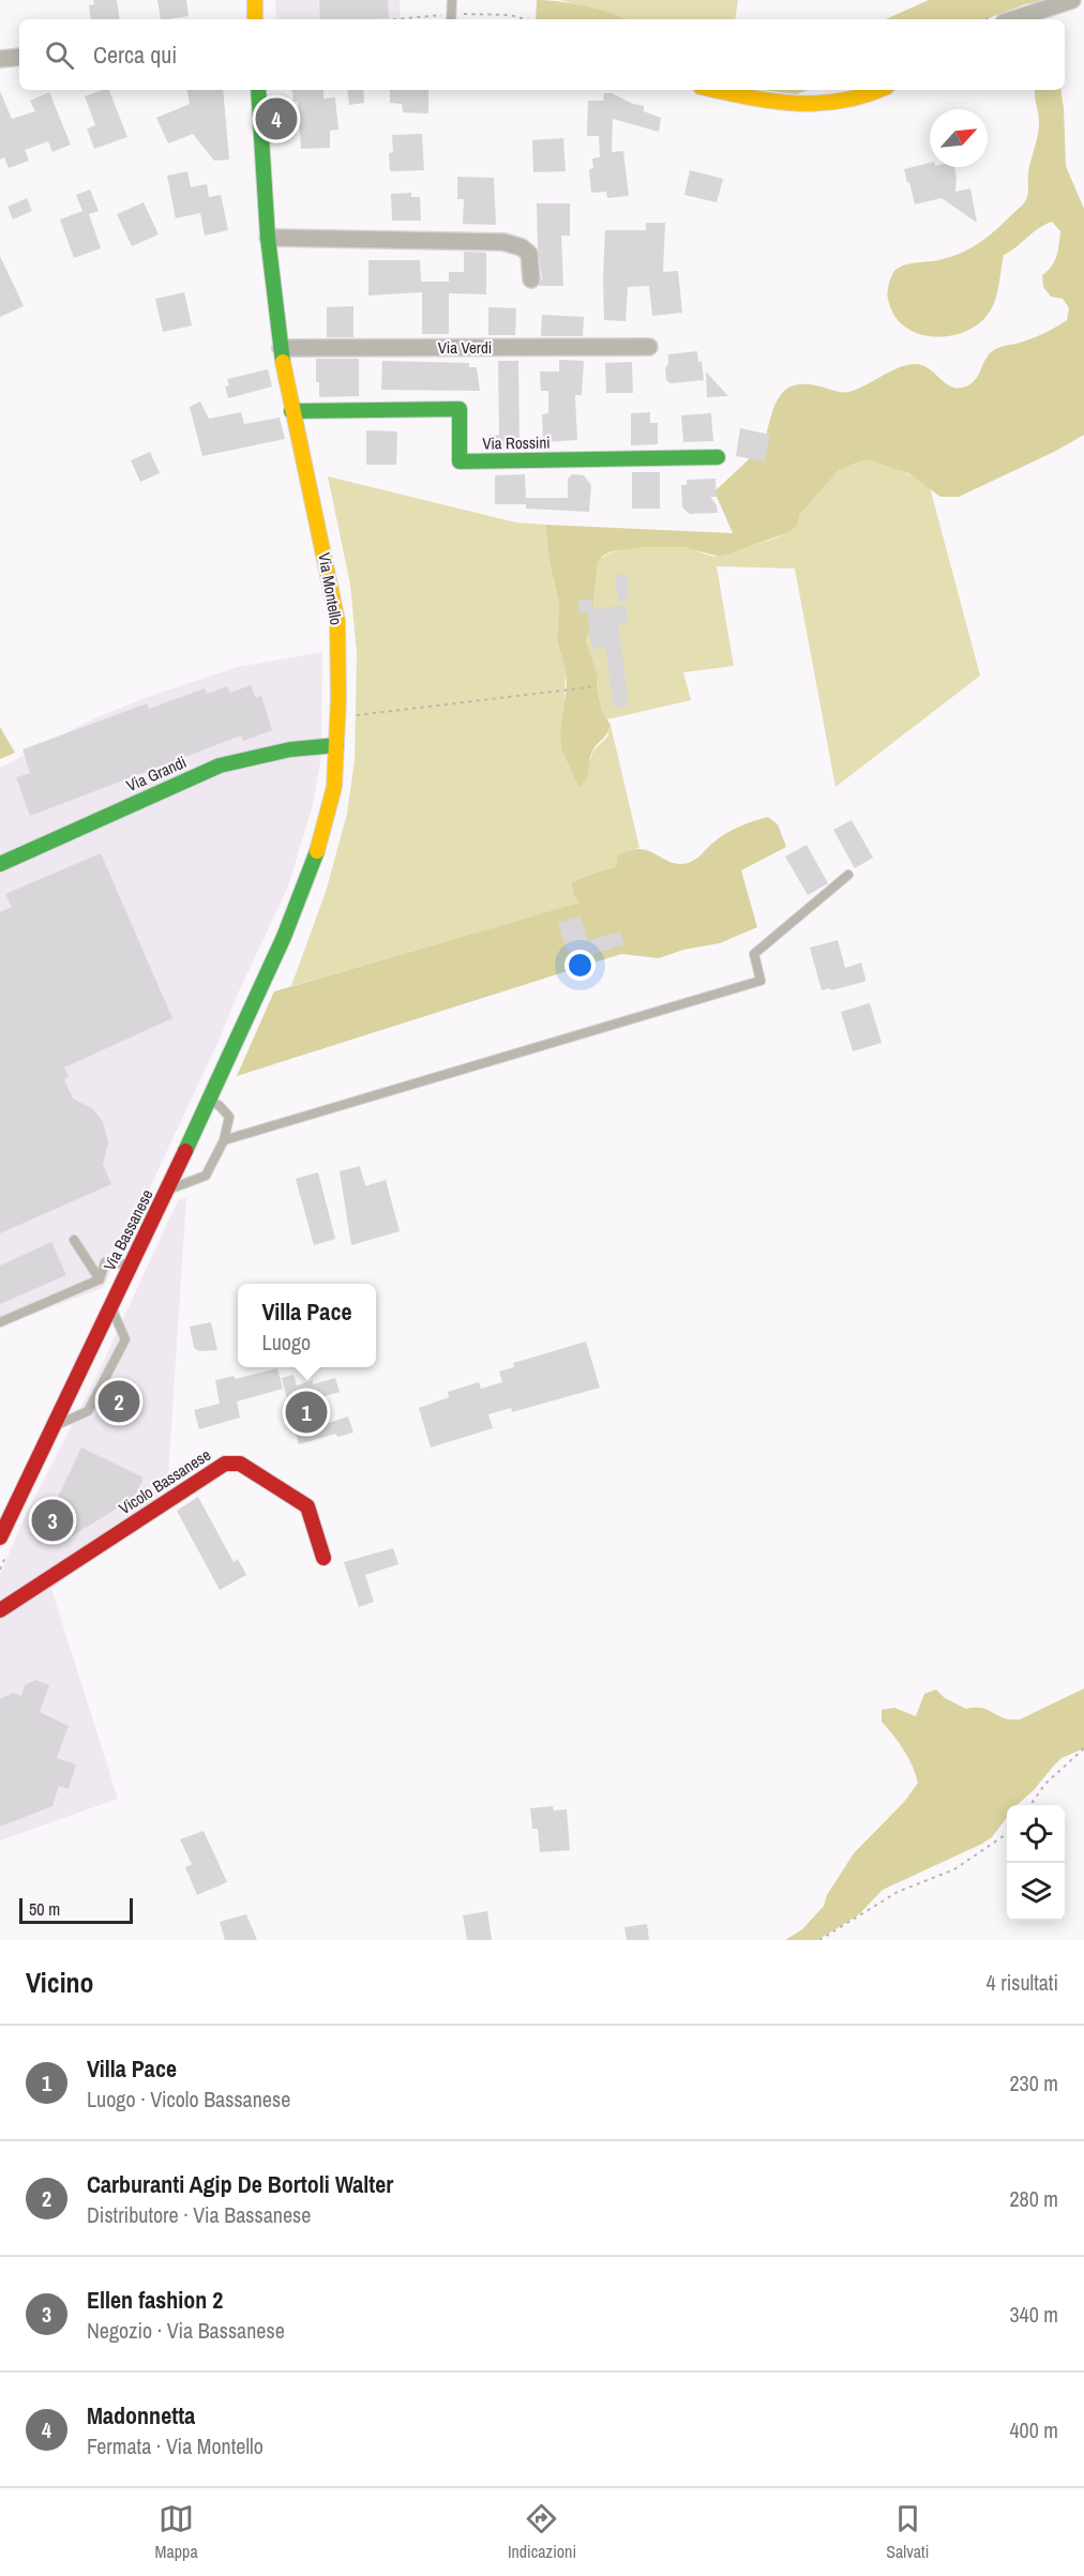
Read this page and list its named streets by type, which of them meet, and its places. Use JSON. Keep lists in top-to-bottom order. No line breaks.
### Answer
{"streets":{"main road":["Via Rossini","Via Montello","Via Grandi","Via Bassanese","Vicolo Bassanese"],"street":["Via Verdi"]},"crossings":[["Via Verdi","Via Montello"],["Via Rossini","Via Montello"],["Via Montello","Via Grandi"],["Via Montello","Via Bassanese"]],"scale_bar":"50 m","north":"top right","page":{"search":"Cerca qui","pins":["4","2","1","3"],"popup":["Villa Pace","Luogo"],"scale":"50 m","heading":["Vicino","4 risultati"],"list":[{"mark":"1","name":"Villa Pace","note":"Luogo · Vicolo Bassanese","value":"230 m"},{"mark":"2","name":"Carburanti Agip De Bortoli Walter","note":"Distributore · Via Bassanese","value":"280 m"},{"mark":"3","name":"Ellen fashion 2","note":"Negozio · Via Bassanese","value":"340 m"},{"mark":"4","name":"Madonnetta","note":"Fermata · Via Montello","value":"400 m"}],"nav":["Mappa","Indicazioni","Salvati"]}}
